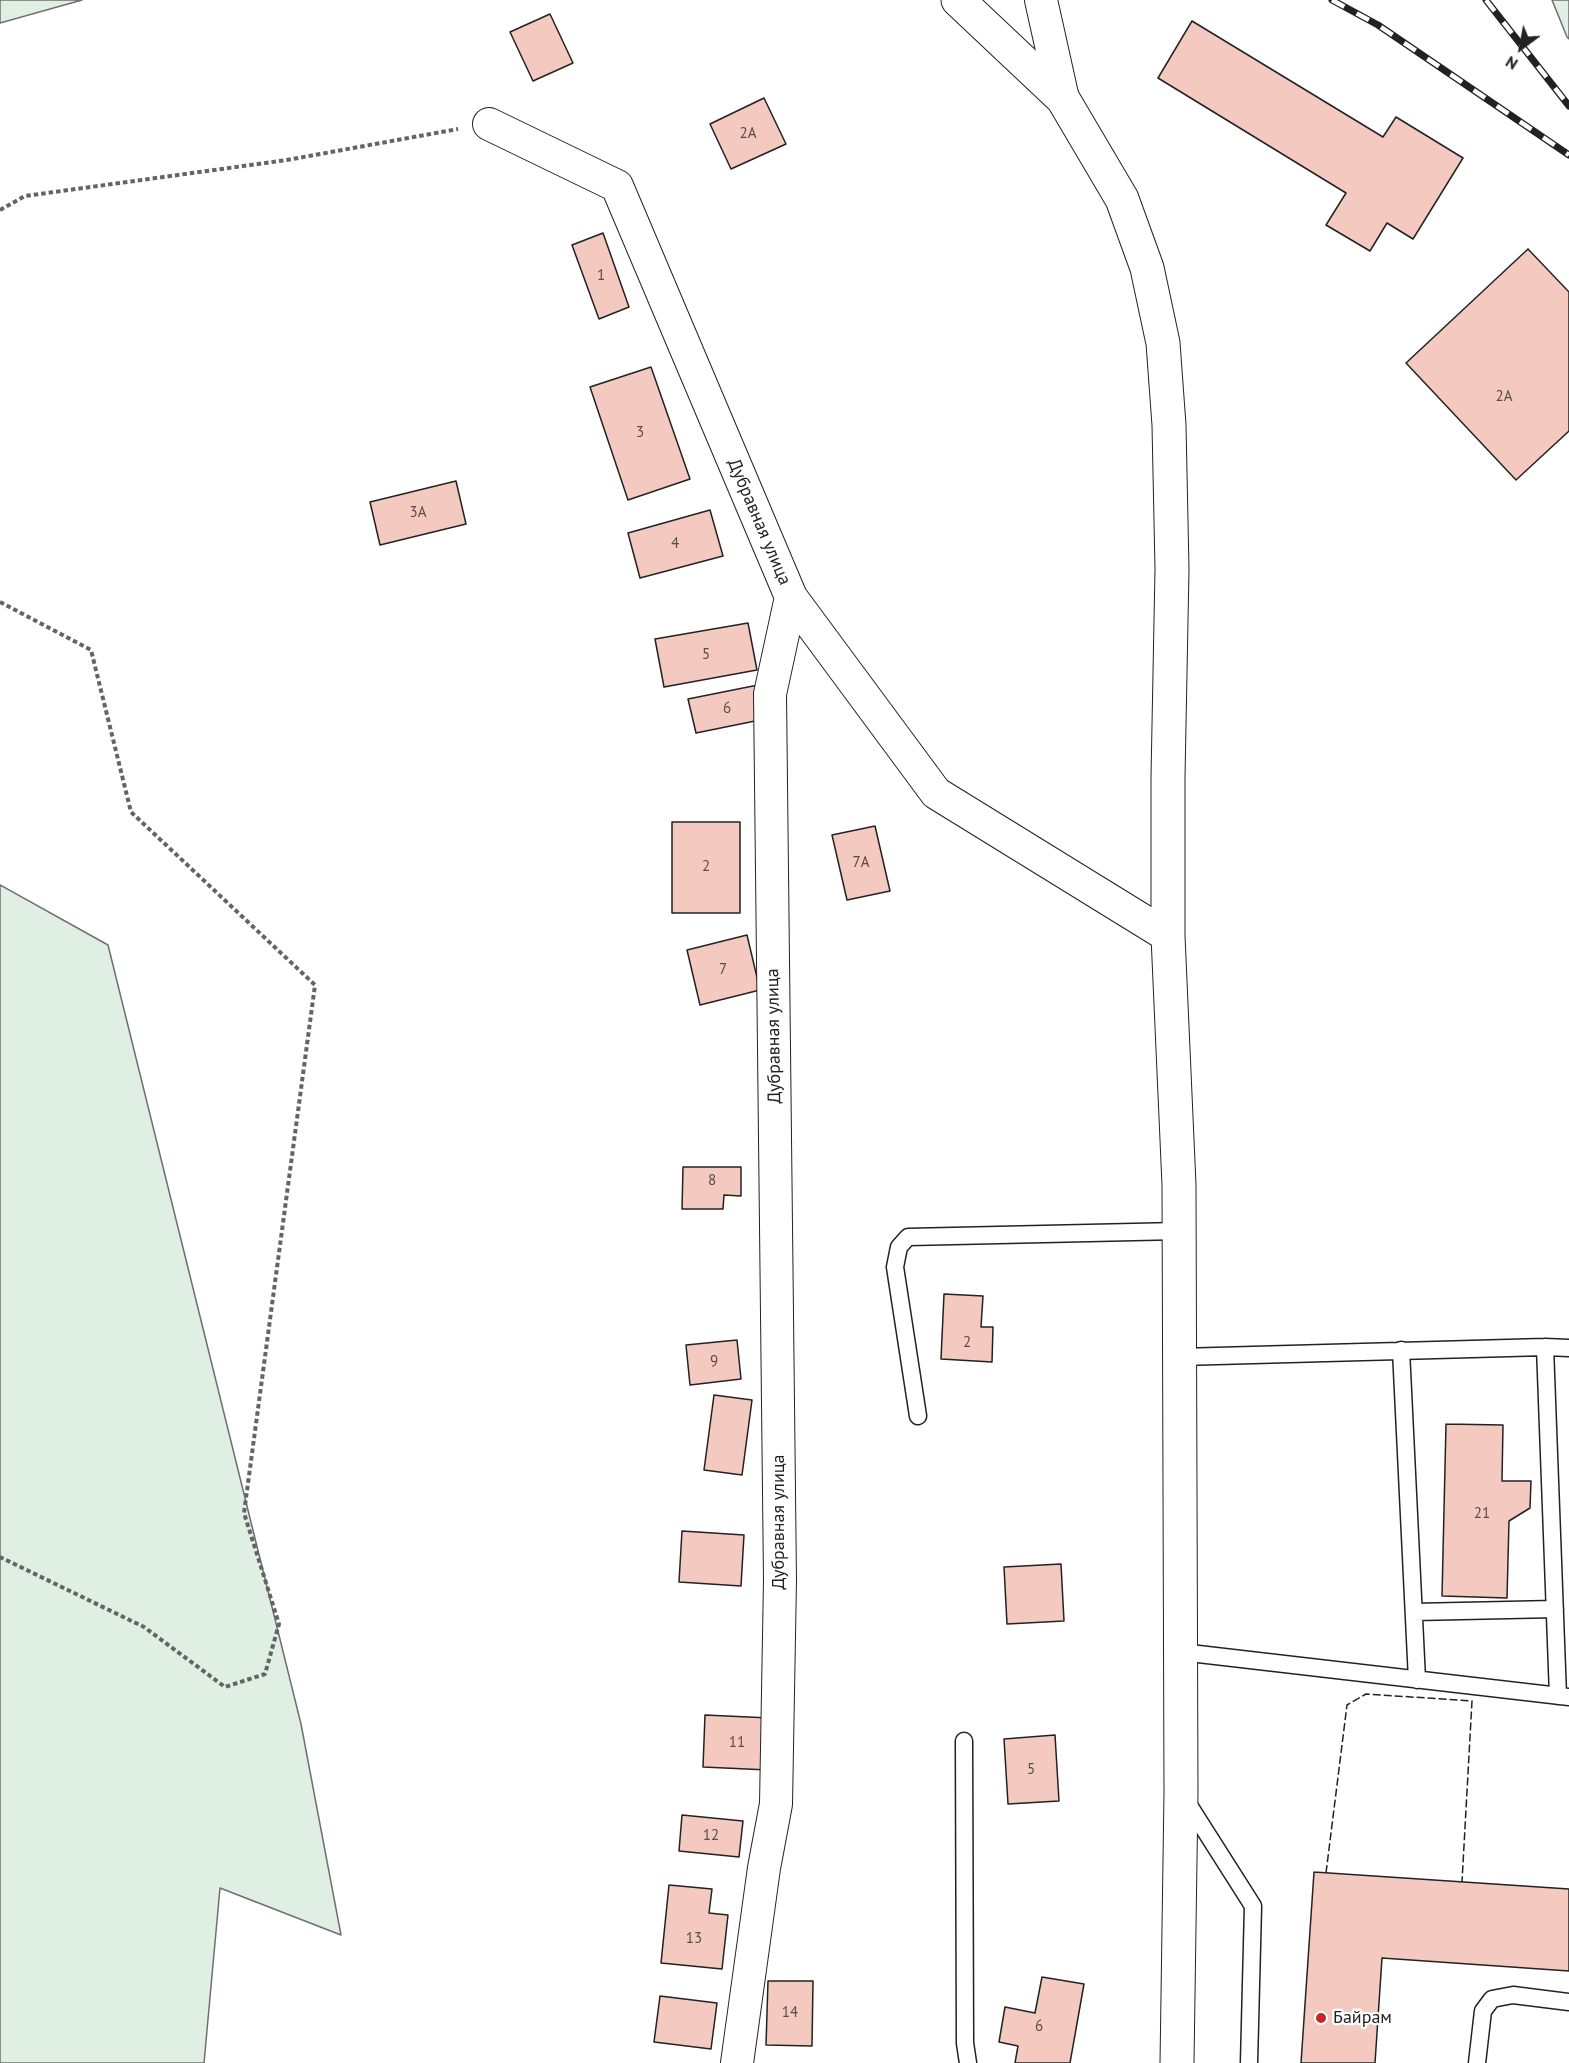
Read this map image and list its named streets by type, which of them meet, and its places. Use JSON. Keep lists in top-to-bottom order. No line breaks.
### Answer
{"streets":{"street":["Дубравная улица"]},"places":["Байрам"],"house_numbers":["2А","1","2А","3","3А","4","5","6","7А","2","7","8","2","9","21","11","5","12","13","14","6"],"north":"bottom left"}
